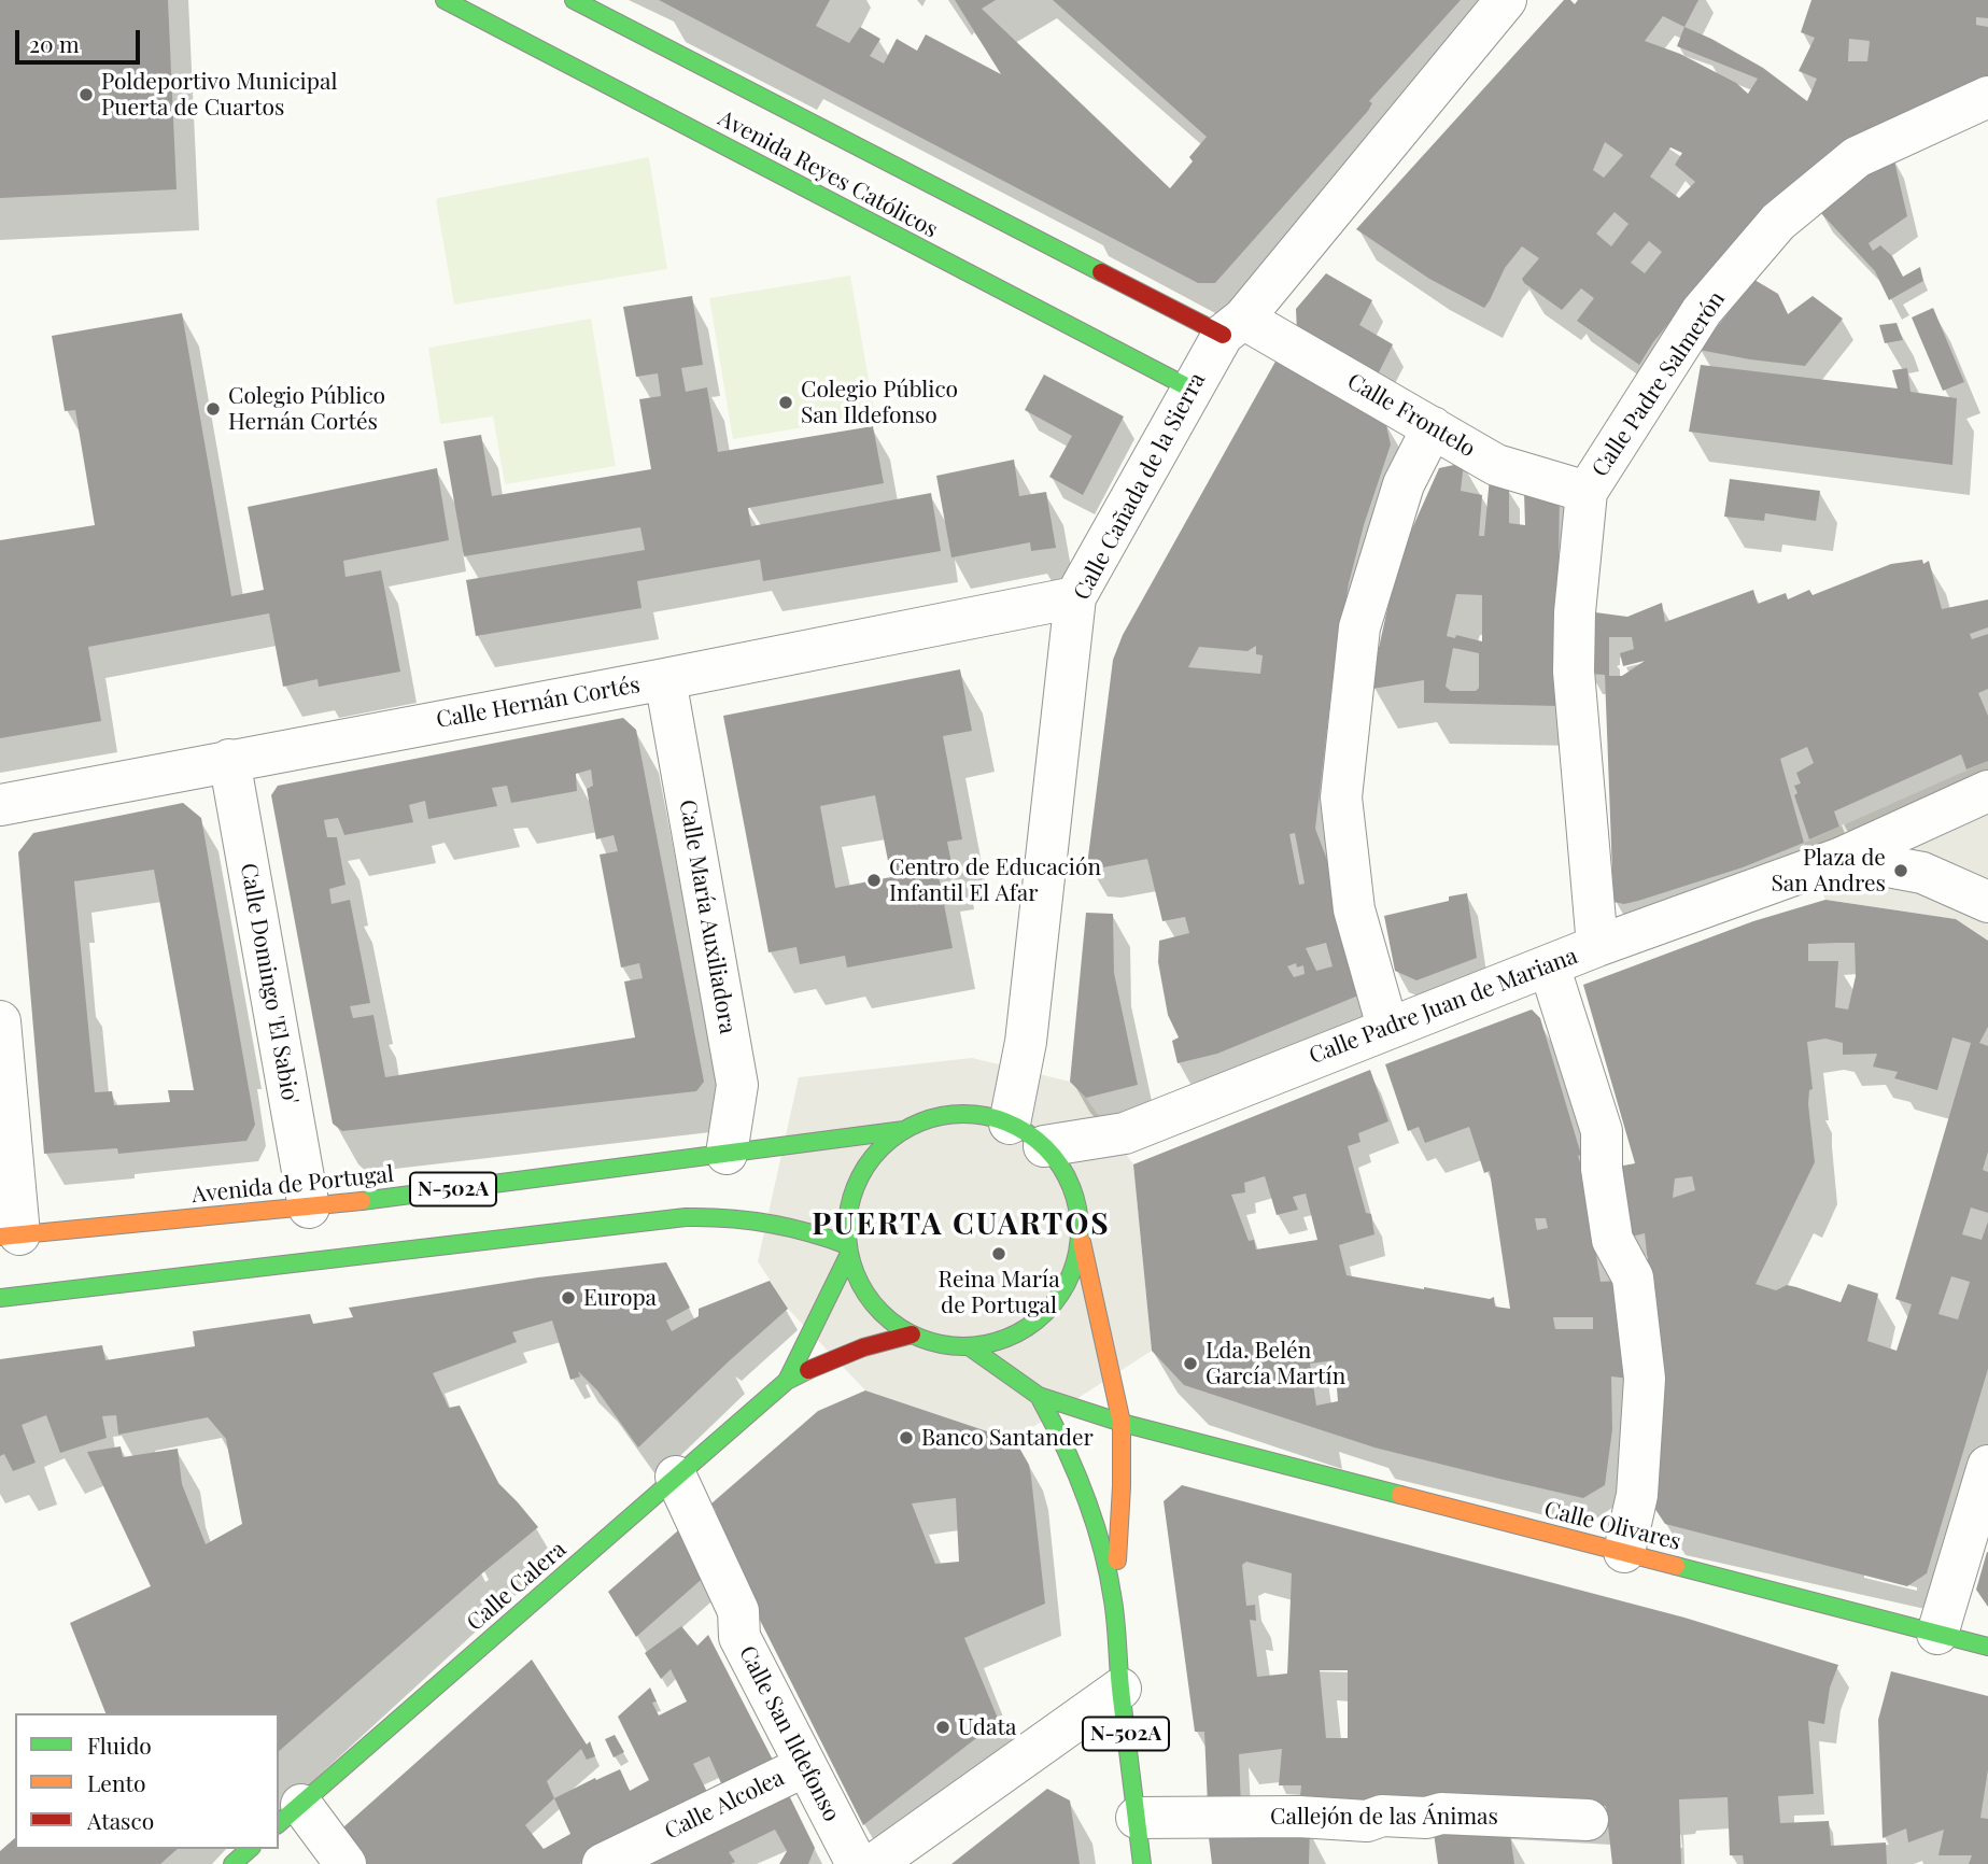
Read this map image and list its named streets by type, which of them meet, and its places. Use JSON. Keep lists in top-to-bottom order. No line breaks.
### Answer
{"streets":{"main road":["Avenida Reyes Católicos","Avenida de Portugal","N-502A","Calle Olivares","Calle Calera"],"street":["Calle Padre Salmerón","Calle Frontelo","Calle Cañada de la Sierra","Calle Hernán Cortés","Calle María Auxiliadora","Calle Domingo 'El Sabio'","Calle Padre Juan de Mariana","Calle San Ildefonso","Calle Alcolea","Callejón de las Ánimas"]},"crossings":[["Avenida Reyes Católicos","Calle Frontelo"],["Avenida Reyes Católicos","Calle Cañada de la Sierra"],["Calle Padre Salmerón","Calle Frontelo"],["Calle Padre Salmerón","Calle Padre Juan de Mariana"],["Calle Frontelo","Calle Cañada de la Sierra"],["Calle Cañada de la Sierra","Calle Hernán Cortés"],["Calle Cañada de la Sierra","Calle Padre Juan de Mariana"],["Calle Cañada de la Sierra","Avenida de Portugal"],["Calle Cañada de la Sierra","N-502A"],["Calle Cañada de la Sierra","Calle Olivares"],["Calle Cañada de la Sierra","Calle Calera"],["Calle Hernán Cortés","Calle María Auxiliadora"],["Calle Hernán Cortés","Calle Domingo 'El Sabio'"],["Calle María Auxiliadora","Avenida de Portugal"],["Calle Domingo 'El Sabio'","Avenida de Portugal"],["Calle Padre Juan de Mariana","Avenida de Portugal"],["Calle Padre Juan de Mariana","N-502A"],["Calle Padre Juan de Mariana","Calle Olivares"],["Calle Padre Juan de Mariana","Calle Calera"],["Avenida de Portugal","N-502A"],["Avenida de Portugal","Calle Olivares"],["Avenida de Portugal","Calle Calera"],["N-502A","Calle Olivares"],["N-502A","Calle Calera"],["N-502A","Callejón de las Ánimas"],["Calle Olivares","Calle Calera"],["Calle Calera","Calle San Ildefonso"],["Calle San Ildefonso","Calle Alcolea"]],"districts":["PUERTA CUARTOS"],"places":["Poldeportivo Municipal Puerta de Cuartos","Colegio Público San Ildefonso","Colegio Público Hernán Cortés","Plaza de San Andres","Centro de Educación Infantil El Afar","Reina María de Portugal","Europa","Lda. Belén García Martín","Banco Santander","Udata"],"legend":["Fluido","Lento","Atasco"],"scale_bar":"20 m"}
